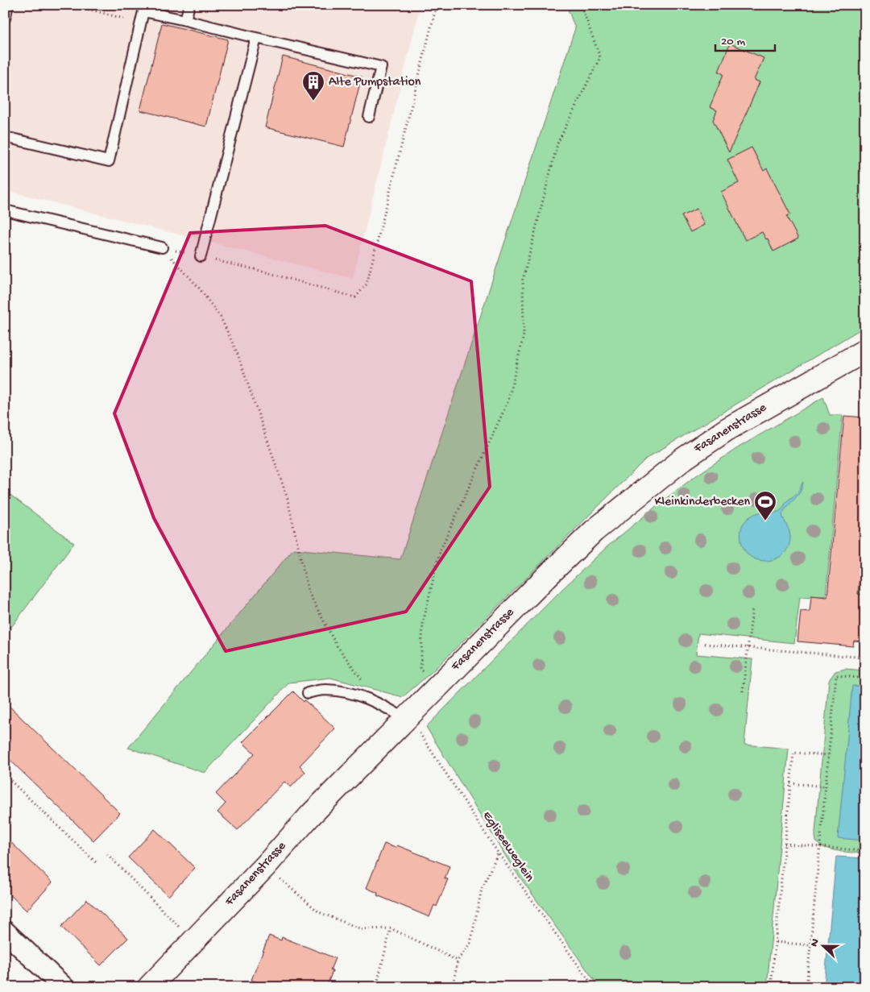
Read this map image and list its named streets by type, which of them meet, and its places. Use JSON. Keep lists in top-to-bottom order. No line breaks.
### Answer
{"streets":{"main road":["Fasanenstrasse"],"path":["Egliseeweglein"]},"crossings":[["Fasanenstrasse","Egliseeweglein"]],"places":{"building":["Alte Pumpstation"],"sports":["Kleinkinderbecken"]},"scale_bar":"20 m","north":"left"}
